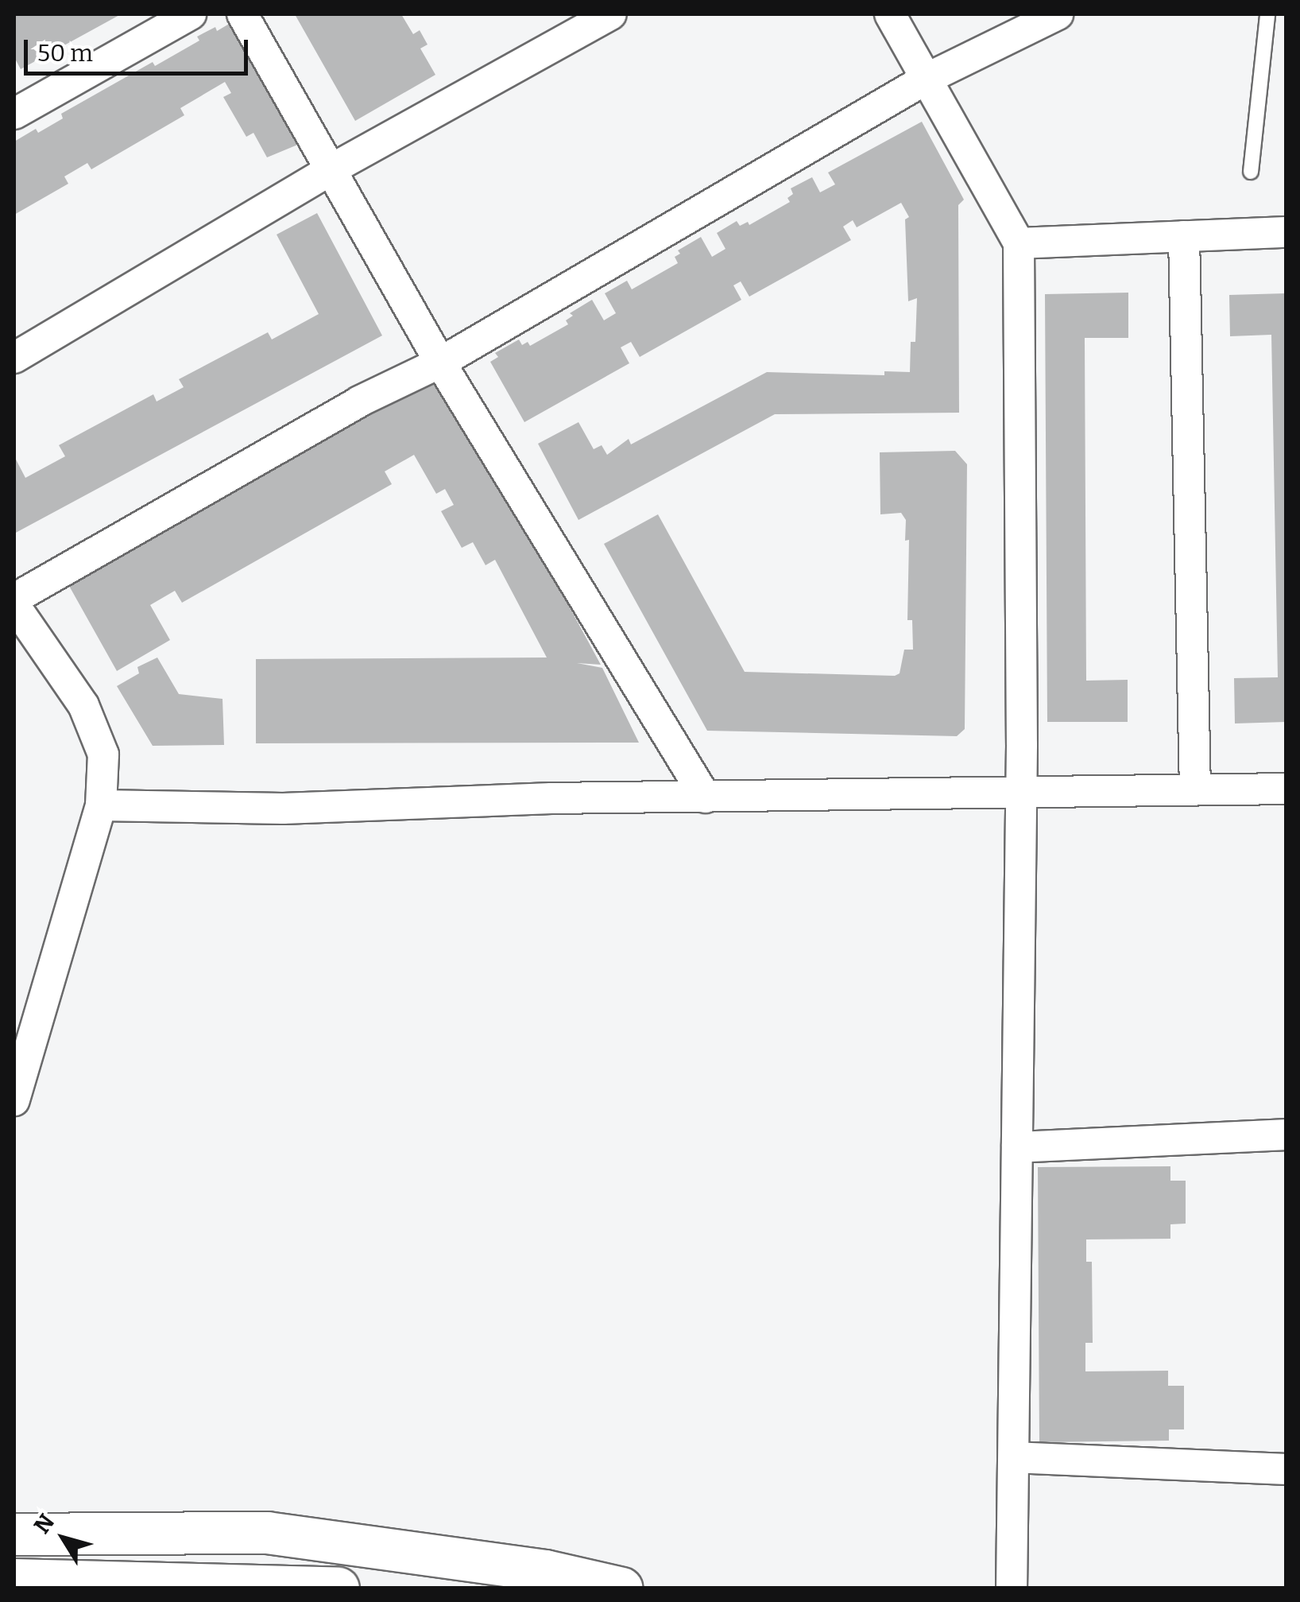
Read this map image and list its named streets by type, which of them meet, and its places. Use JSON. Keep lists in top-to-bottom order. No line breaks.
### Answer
{"scale_bar":"50 m","north":"top left"}
